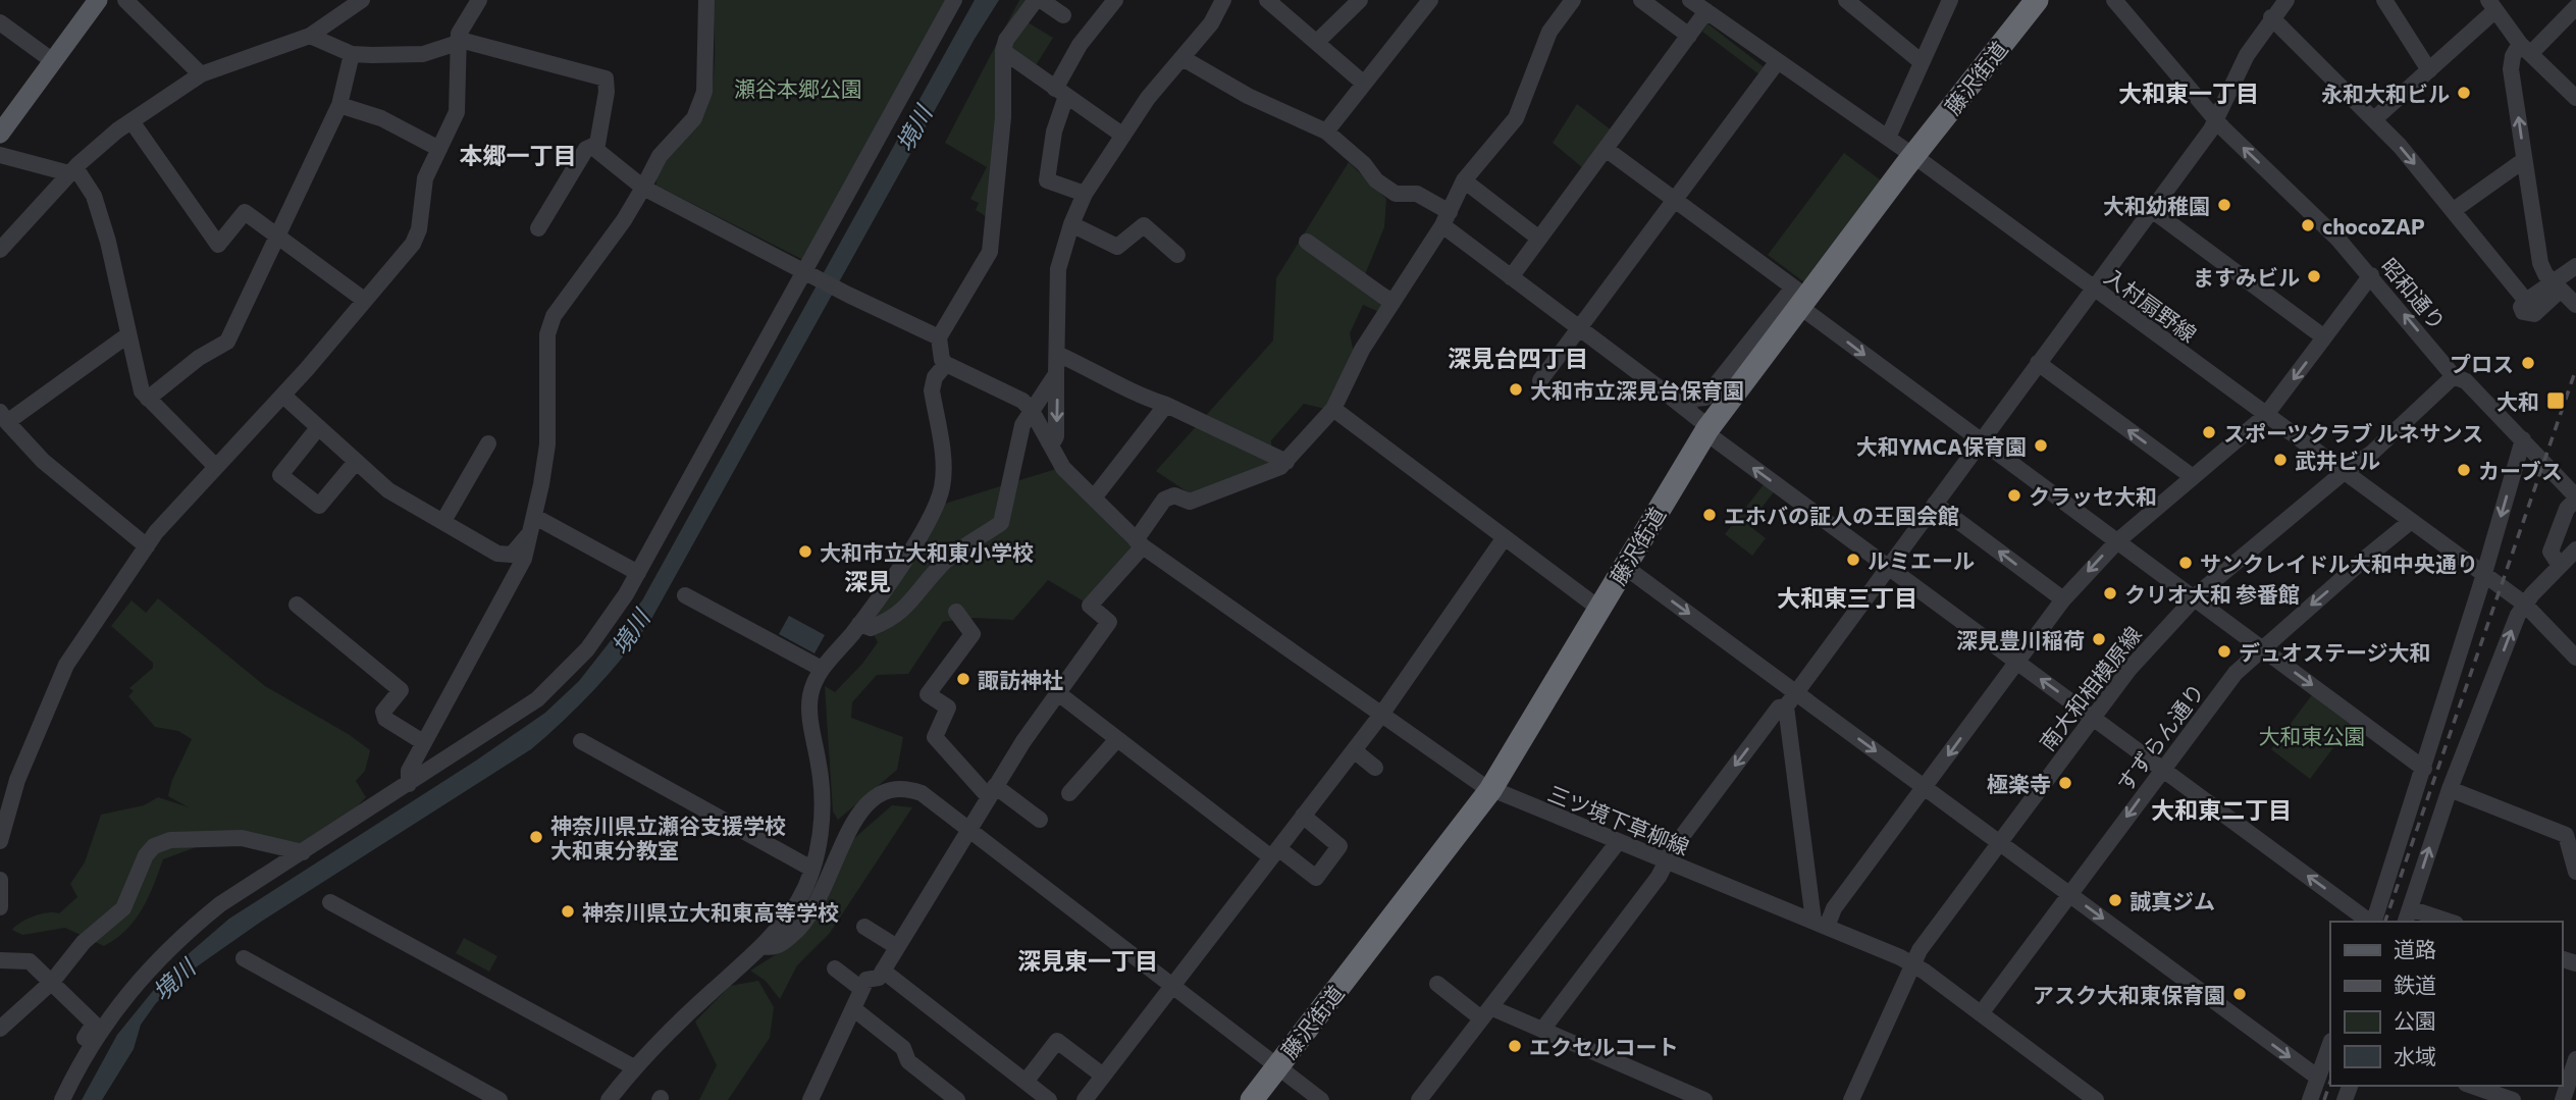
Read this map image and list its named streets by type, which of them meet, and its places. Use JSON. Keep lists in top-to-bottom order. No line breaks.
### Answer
{"streets":{"highway":["藤沢街道"],"street":["昭和通り","入村扇野線","南大和相模原線","すずらん通り","三ツ境下草柳線"]},"crossings":[["藤沢街道","入村扇野線"],["藤沢街道","三ツ境下草柳線"],["昭和通り","南大和相模原線"],["入村扇野線","南大和相模原線"],["入村扇野線","すずらん通り"],["南大和相模原線","三ツ境下草柳線"],["すずらん通り","三ツ境下草柳線"]],"one_way":["すずらん通り"],"districts":["大和東一丁目","本郷一丁目","深見台四丁目","深見","大和東三丁目","大和東二丁目","深見東一丁目"],"water":["境川"],"parks":["瀬谷本郷公園","大和東公園"],"places":{"other":["永和大和ビル","大和幼稚園","chocoZAP","ますみビル","プロス","大和市立深見台保育園","スポーツクラブ ルネサンス","大和YMCA保育園","武井ビル","カーブス","クラッセ大和","エホバの証人の王国会館","大和市立大和東小学校","ルミエール","サンクレイドル大和中央通り","クリオ大和 参番館","深見豊川稲荷","デュオステージ大和","諏訪神社","極楽寺","神奈川県立瀬谷支援学校 大和東分教室","誠真ジム","神奈川県立大和東高等学校","アスク大和東保育園","エクセルコート"],"transit":["大和"]},"legend":["道路","鉄道","公園","水域"]}
